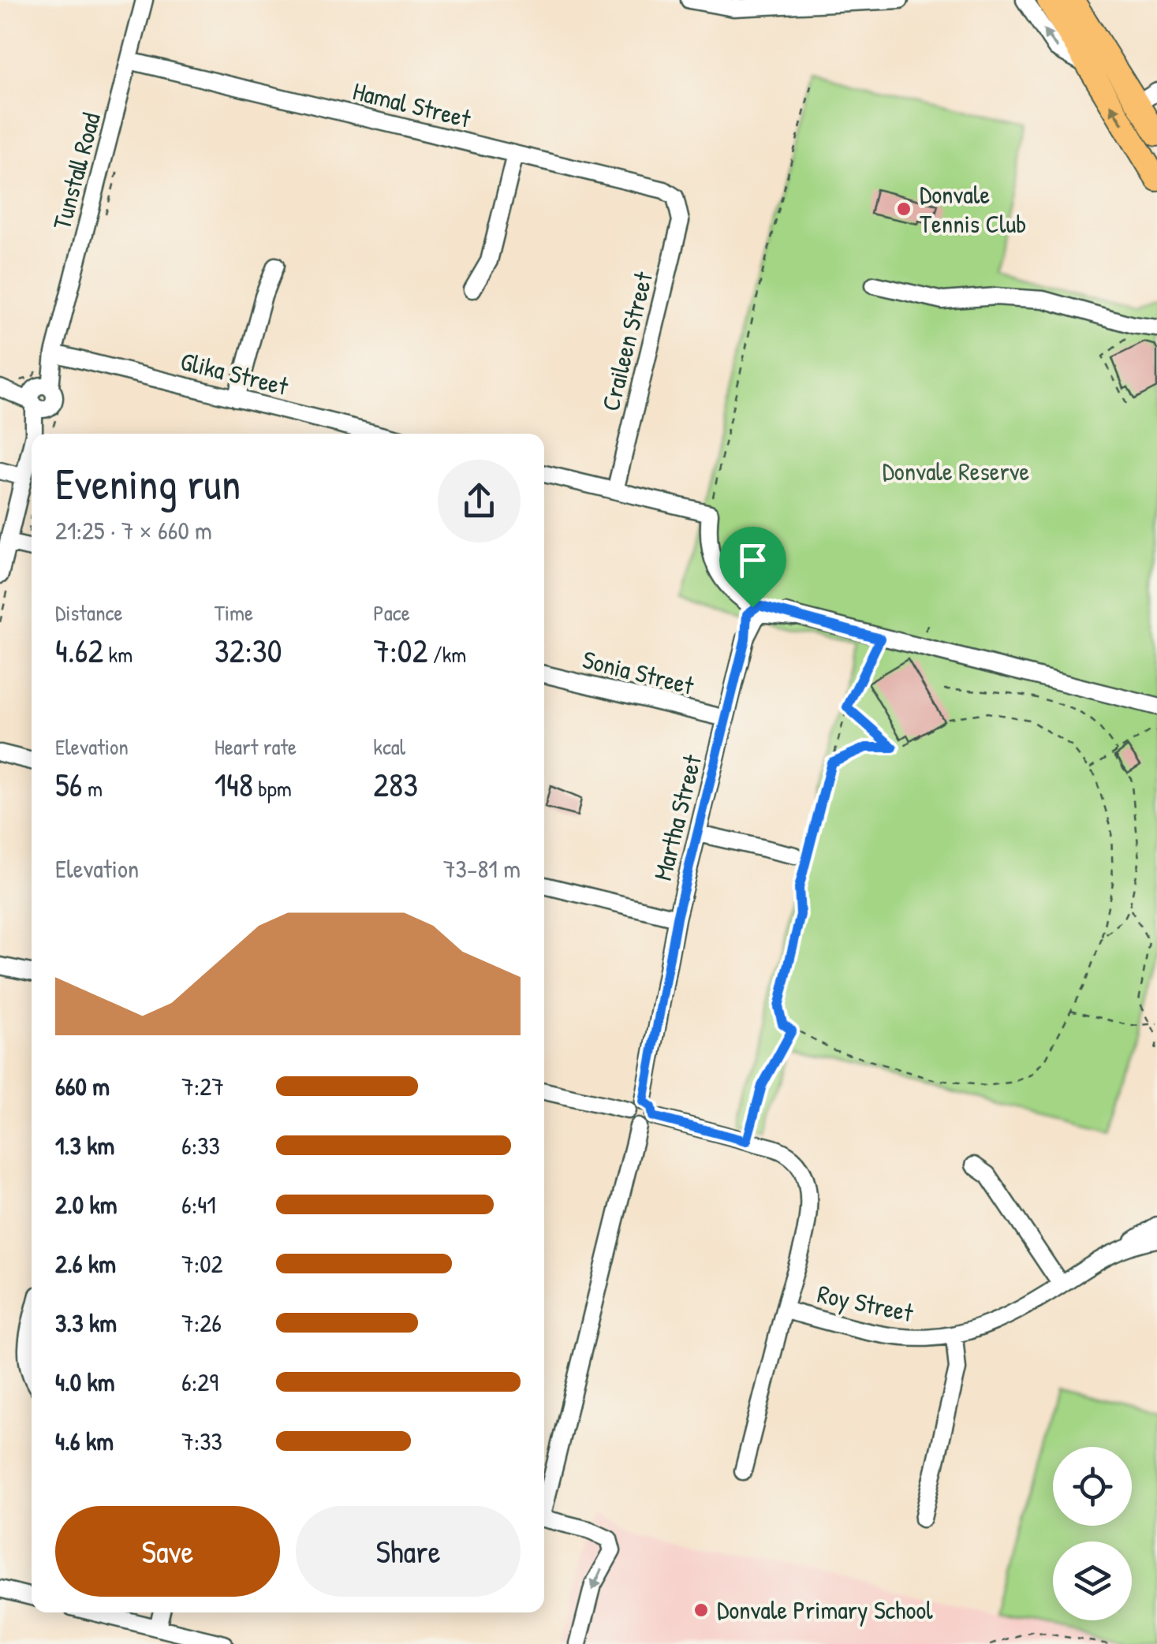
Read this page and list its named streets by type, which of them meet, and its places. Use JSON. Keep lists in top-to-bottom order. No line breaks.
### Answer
{"streets":{"street":["Hamal Street","Tunstall Road","Craileen Street","Glika Street","Sonia Street","Martha Street","Roy Street"]},"crossings":[["Hamal Street","Tunstall Road"],["Hamal Street","Craileen Street"],["Tunstall Road","Glika Street"],["Sonia Street","Martha Street"],["Martha Street","Roy Street"]],"parks":["Donvale Reserve"],"places":["Donvale Tennis Club","Donvale Primary School"],"page":{"heading":["Evening run","21:25 · 7 × 660 m"],"stats":[["Distance","4.62 km"],["Time","32:30"],["Pace","7:02 /km"],["Elevation","56 m"],["Heart rate","148 bpm"],["kcal","283"]],"chart":["Elevation","73–81 m"],"list":[{"name":"660 m","note":"7:27"},{"name":"1.3 km","note":"6:33"},{"name":"2.0 km","note":"6:41"},{"name":"2.6 km","note":"7:02"},{"name":"3.3 km","note":"7:26"},{"name":"4.0 km","note":"6:29"},{"name":"4.6 km","note":"7:33"}],"buttons":["Save","Share"]}}
